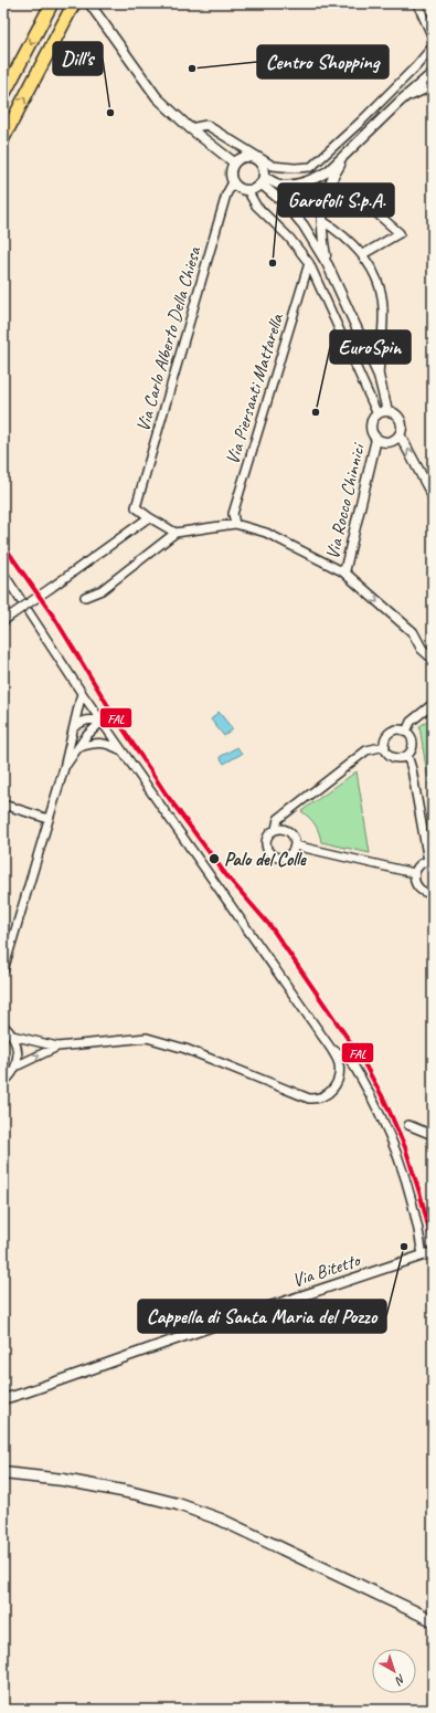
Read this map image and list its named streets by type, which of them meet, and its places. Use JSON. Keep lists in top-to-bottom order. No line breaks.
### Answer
{"streets":{"street":["Via Carlo Alberto Della Chiesa","Via Piersanti Mattarella","Via Rocco Chinnici","Via Bitetto"]},"places":["Centro Shopping","Dill's","Garofoli S.p.A.","EuroSpin","Palo del Colle","Cappella di Santa Maria del Pozzo"],"lines":["transit line FAL"],"north":"bottom right"}
